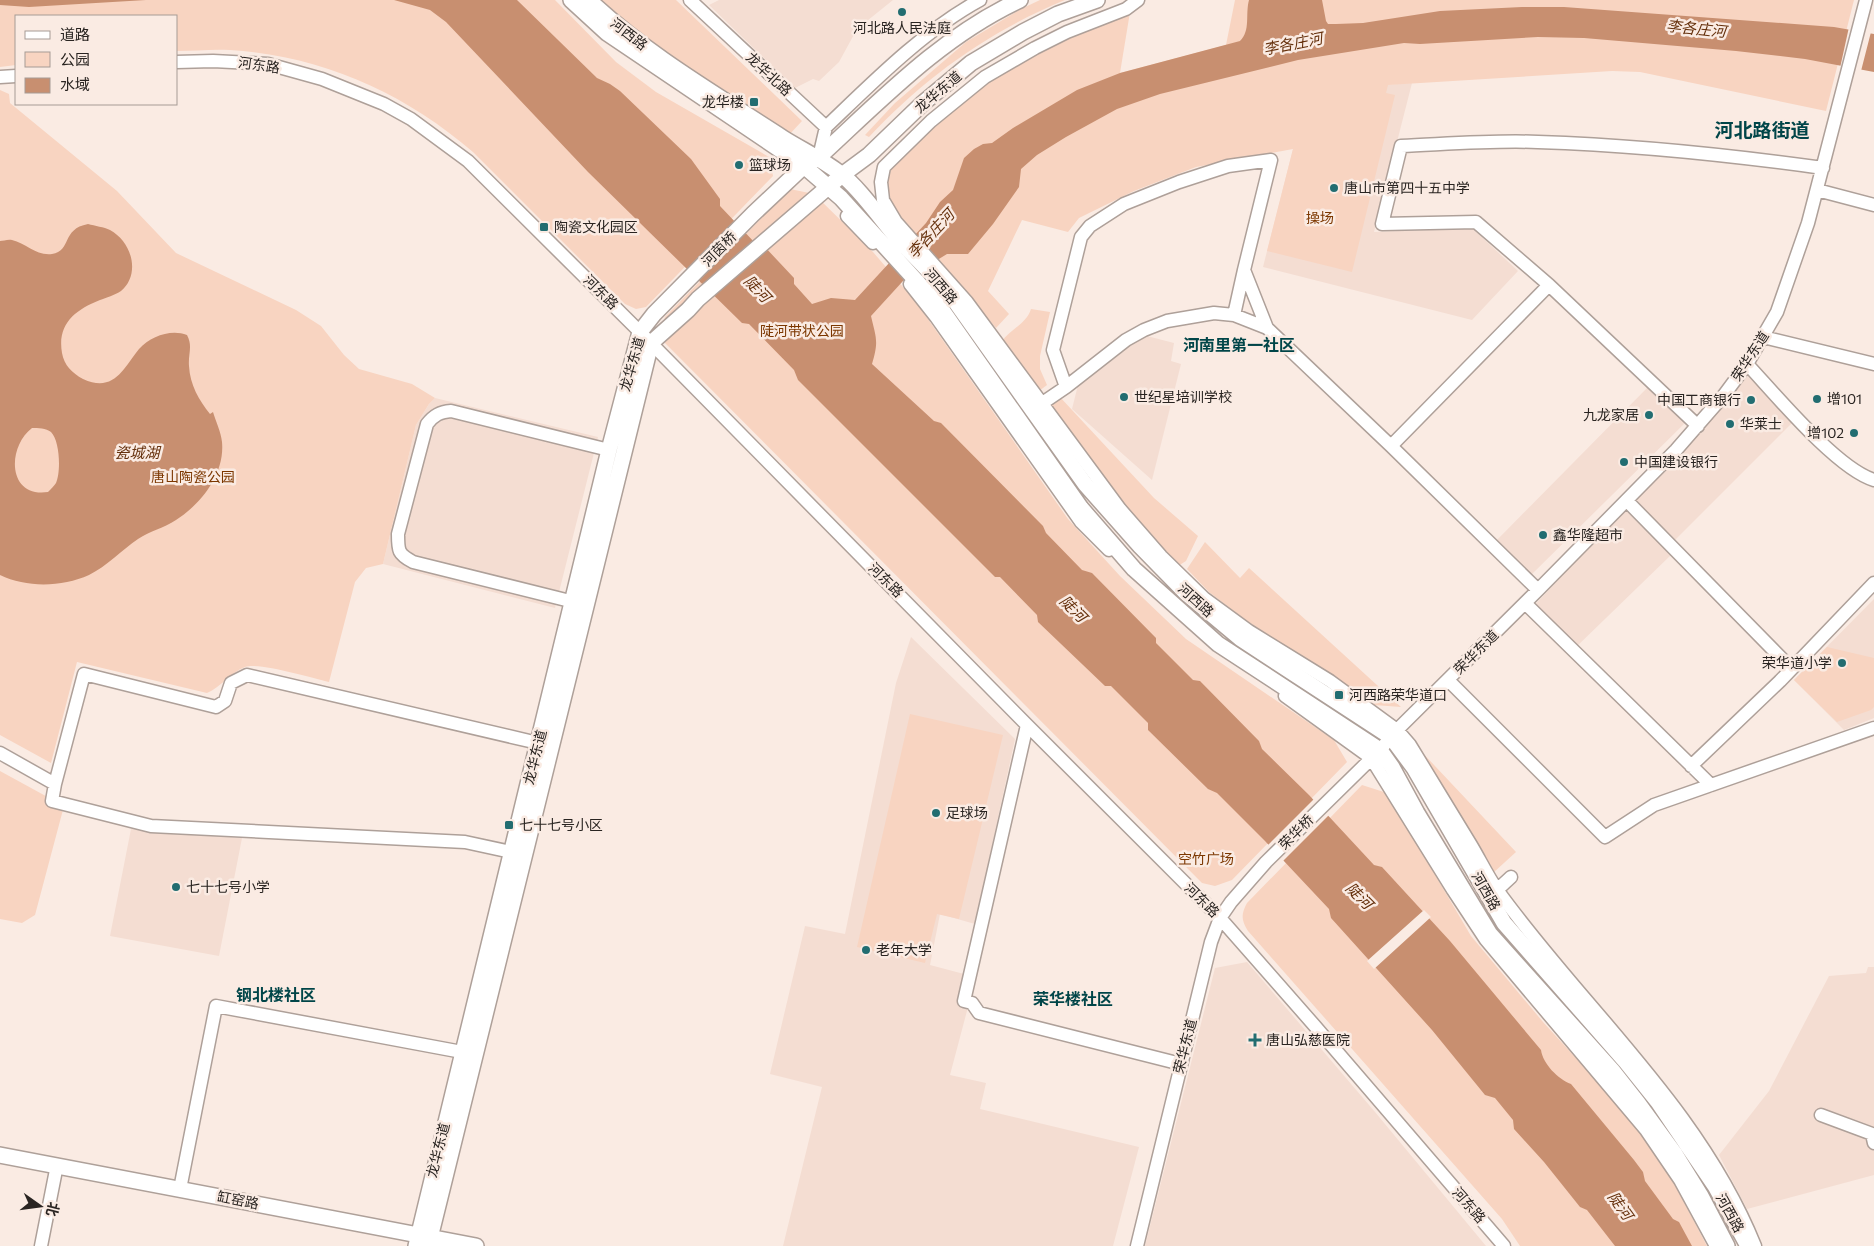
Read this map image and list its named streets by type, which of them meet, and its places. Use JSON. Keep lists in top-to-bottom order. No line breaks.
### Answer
{"streets":{"main road":["河西路","龙华东道","河茵桥","缸窑路"],"street":["河东路","龙华北路","荣华东道","荣华桥"]},"crossings":[["河西路","龙华东道"],["河西路","河茵桥"],["河西路","荣华东道"],["河东路","龙华东道"],["河东路","荣华东道"],["龙华东道","河茵桥"],["龙华东道","缸窑路"],["荣华东道","荣华桥"]],"districts":["河北路街道","河南里第一社区","钢北楼社区","荣华楼社区"],"water":["李各庄河","陡河","瓷城湖"],"parks":["操场","陡河带状公园","唐山陶瓷公园","空竹广场"],"places":{"other":["河北路人民法庭","篮球场","唐山市第四十五中学","世纪星培训学校","增101","中国工商银行","九龙家居","华莱士","增102","中国建设银行","鑫华隆超市","荣华道小学","足球场","七十七号小学","老年大学"],"transit":["龙华楼","陶瓷文化园区","河西路荣华道口","七十七号小区"],"health":["唐山弘慈医院"]},"legend":["道路","公园","水域"],"north":"right"}
